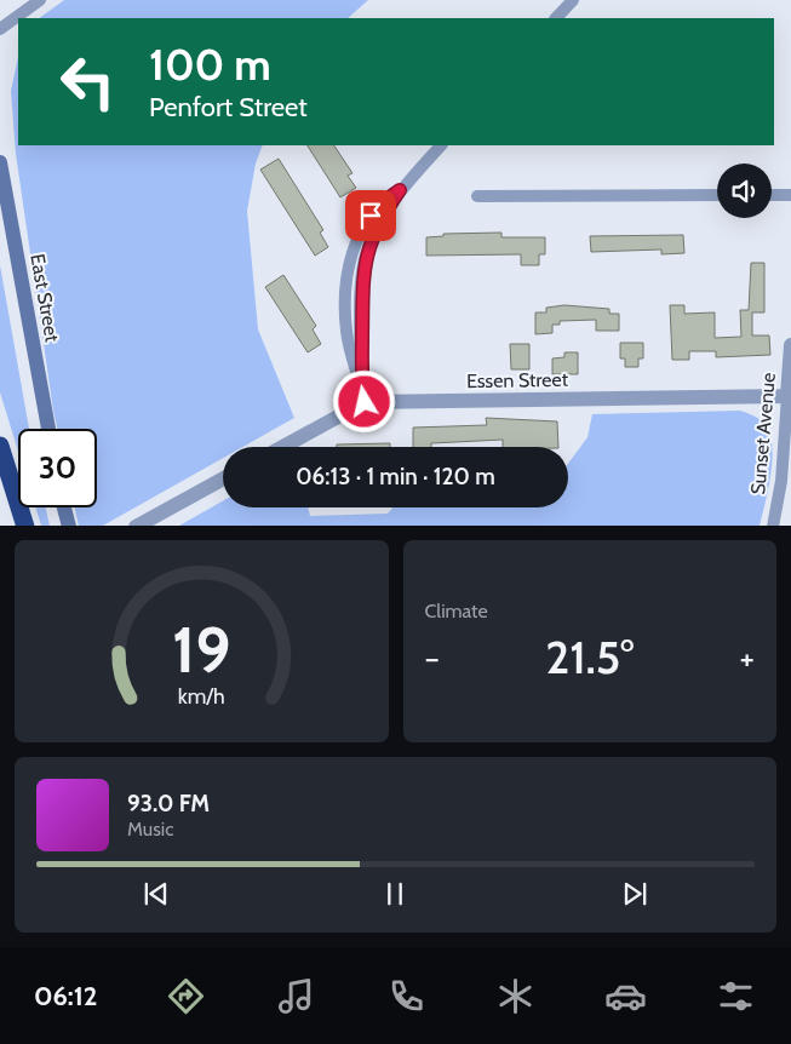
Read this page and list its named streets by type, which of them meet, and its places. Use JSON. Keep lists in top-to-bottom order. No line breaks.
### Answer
{"streets":{"main road":["East Street"],"street":["Essen Street","Sunset Avenue"]},"crossings":[["Essen Street","Sunset Avenue"]],"page":{"turn":["100 m","Penfort Street"],"limit":"30","trip":"06:13 · 1 min · 120 m","tile":"Climate","heat":["−","21.5°","+"],"song":["93.0 FM","Music"],"tabs":"06:12","gauge":["19","km/h"]}}
